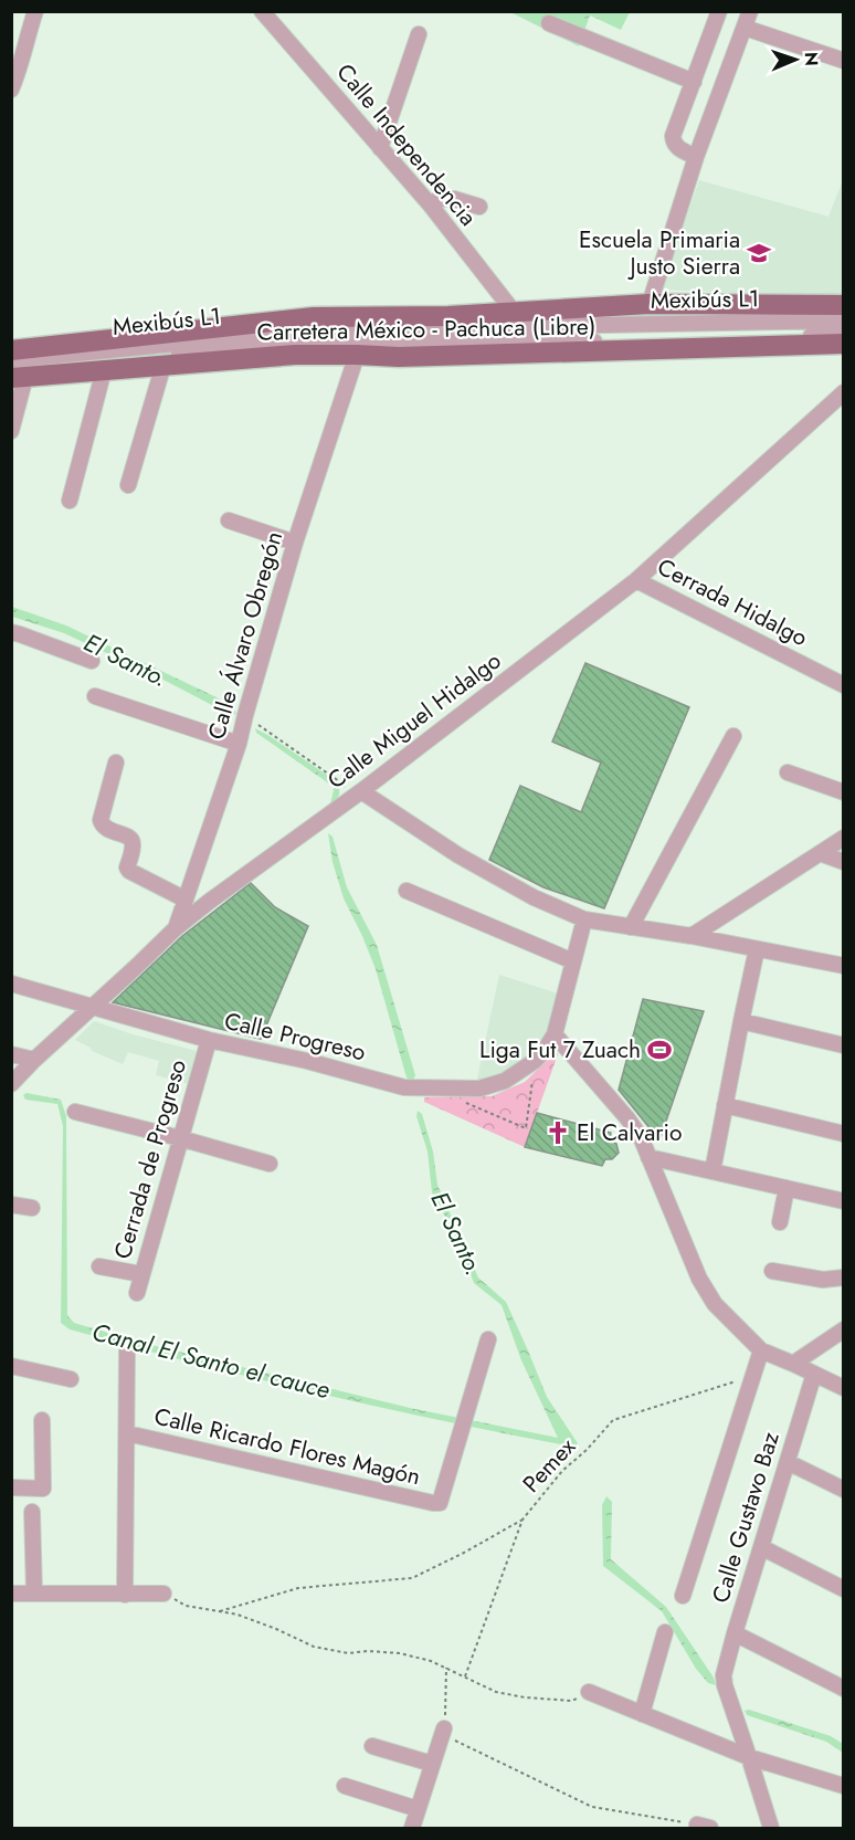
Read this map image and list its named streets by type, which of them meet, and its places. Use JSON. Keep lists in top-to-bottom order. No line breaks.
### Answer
{"streets":{"main road":["Carretera México - Pachuca (Libre)"],"street":["Calle Independencia","Mexibús L1","Cerrada Hidalgo","Calle Álvaro Obregón","Calle Miguel Hidalgo","Calle Progreso","Cerrada de Progreso","Calle Ricardo Flores Magón","Calle Gustavo Baz"],"path":["Pemex"]},"crossings":[["Calle Independencia","Carretera México - Pachuca (Libre)"],["Mexibús L1","Carretera México - Pachuca (Libre)"],["Carretera México - Pachuca (Libre)","Calle Álvaro Obregón"],["Cerrada Hidalgo","Calle Miguel Hidalgo"],["Calle Álvaro Obregón","Calle Miguel Hidalgo"],["Calle Miguel Hidalgo","Calle Progreso"],["Calle Progreso","Cerrada de Progreso"]],"water":["El Santo.","Canal El Santo el cauce"],"places":{"school or university":["Escuela Primaria Justo Sierra"],"sports":["Liga Fut 7 Zuach"],"church":["El Calvario"]},"north":"right"}
